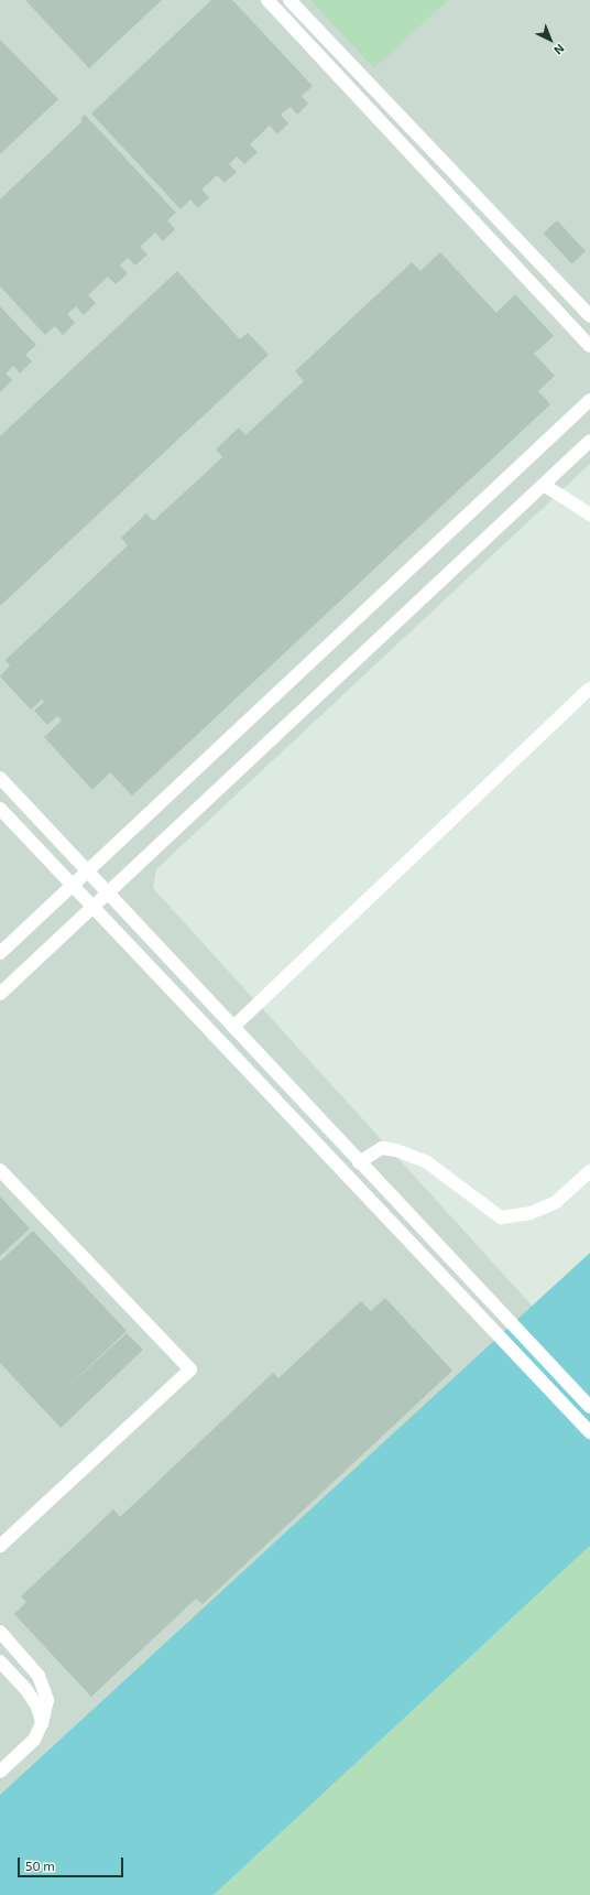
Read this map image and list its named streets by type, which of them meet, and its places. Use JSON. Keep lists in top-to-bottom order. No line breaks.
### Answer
{"scale_bar":"50 m","north":"bottom right"}
